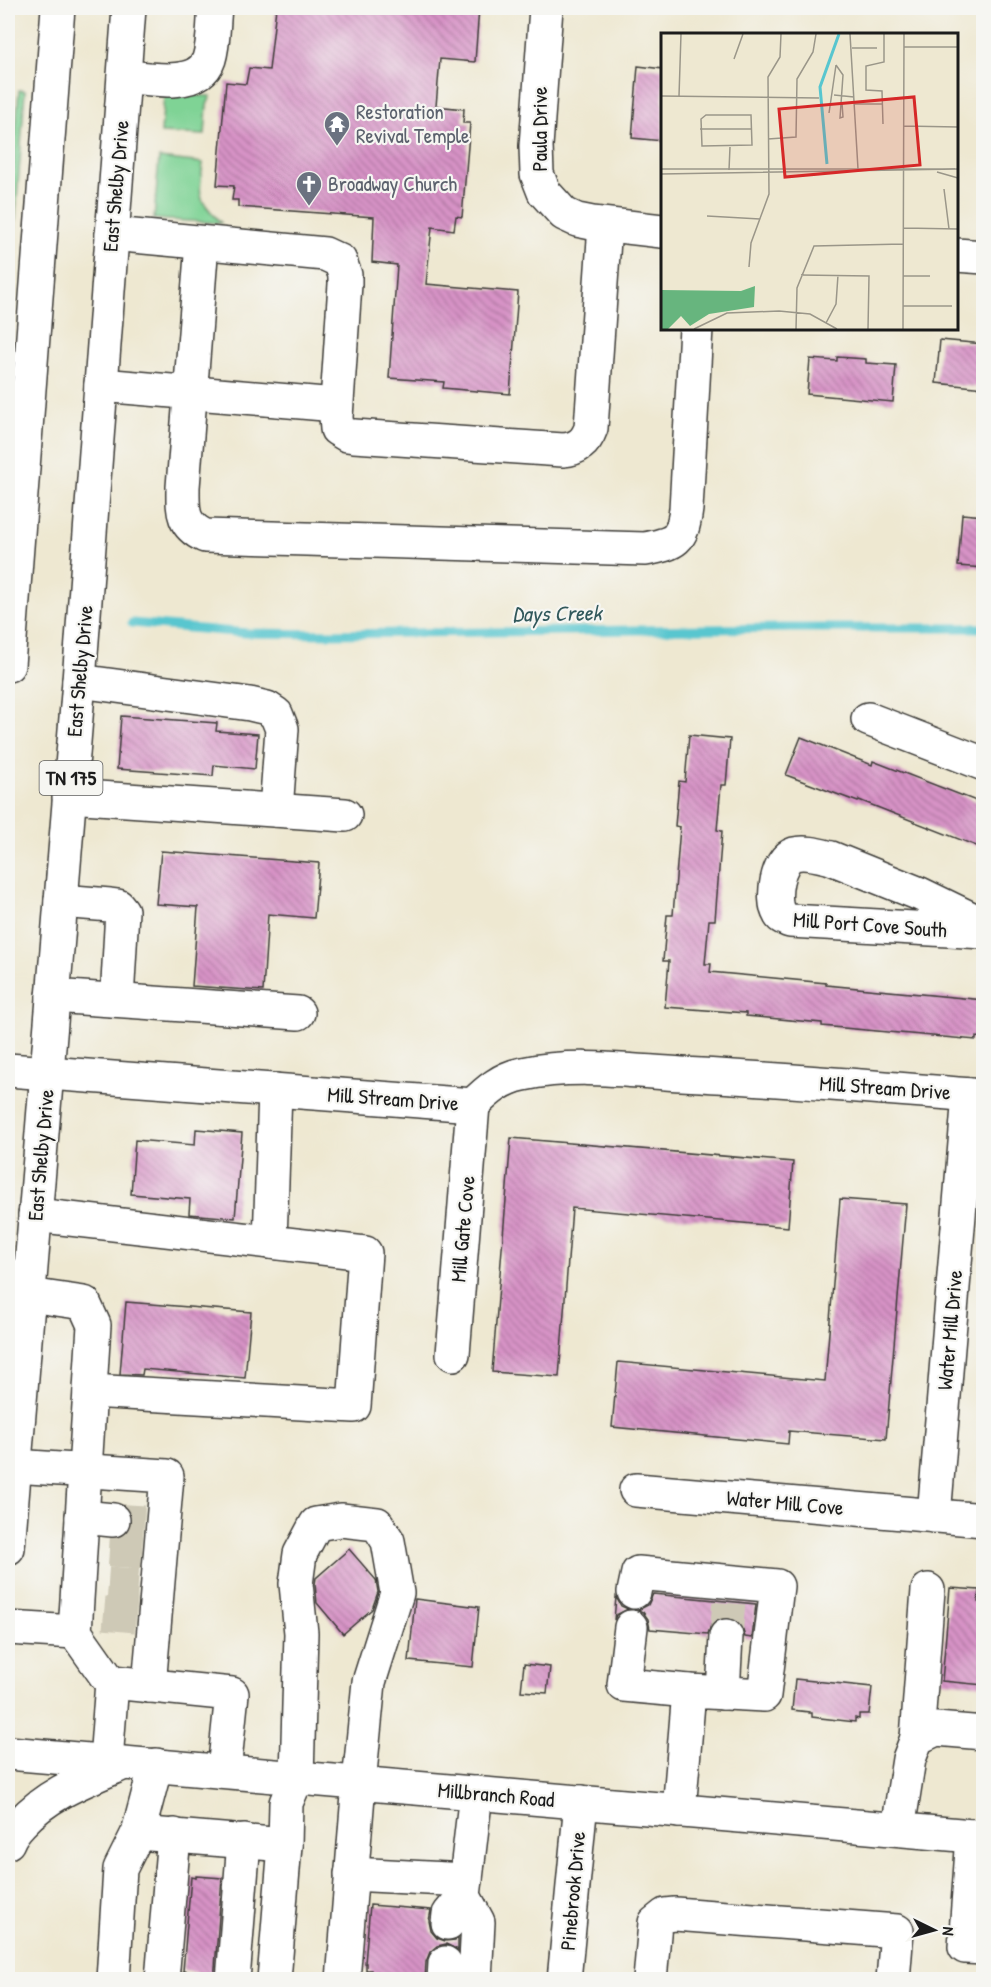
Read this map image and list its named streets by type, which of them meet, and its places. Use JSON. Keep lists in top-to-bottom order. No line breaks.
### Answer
{"streets":{"main road":["Paula Drive","East Shelby Drive","TN 175","Mill Port Cove South","Mill Stream Drive","Mill Gate Cove","Water Mill Drive","Water Mill Cove","Millbranch Road","Pinebrook Drive"]},"crossings":[["East Shelby Drive","Mill Stream Drive"],["Mill Stream Drive","Mill Gate Cove"],["Mill Stream Drive","Water Mill Drive"],["Water Mill Drive","Water Mill Cove"],["Millbranch Road","Pinebrook Drive"]],"water":["Days Creek"],"places":{"temple":["Restoration Revival Temple"],"church":["Broadway Church"]},"north":"right"}
